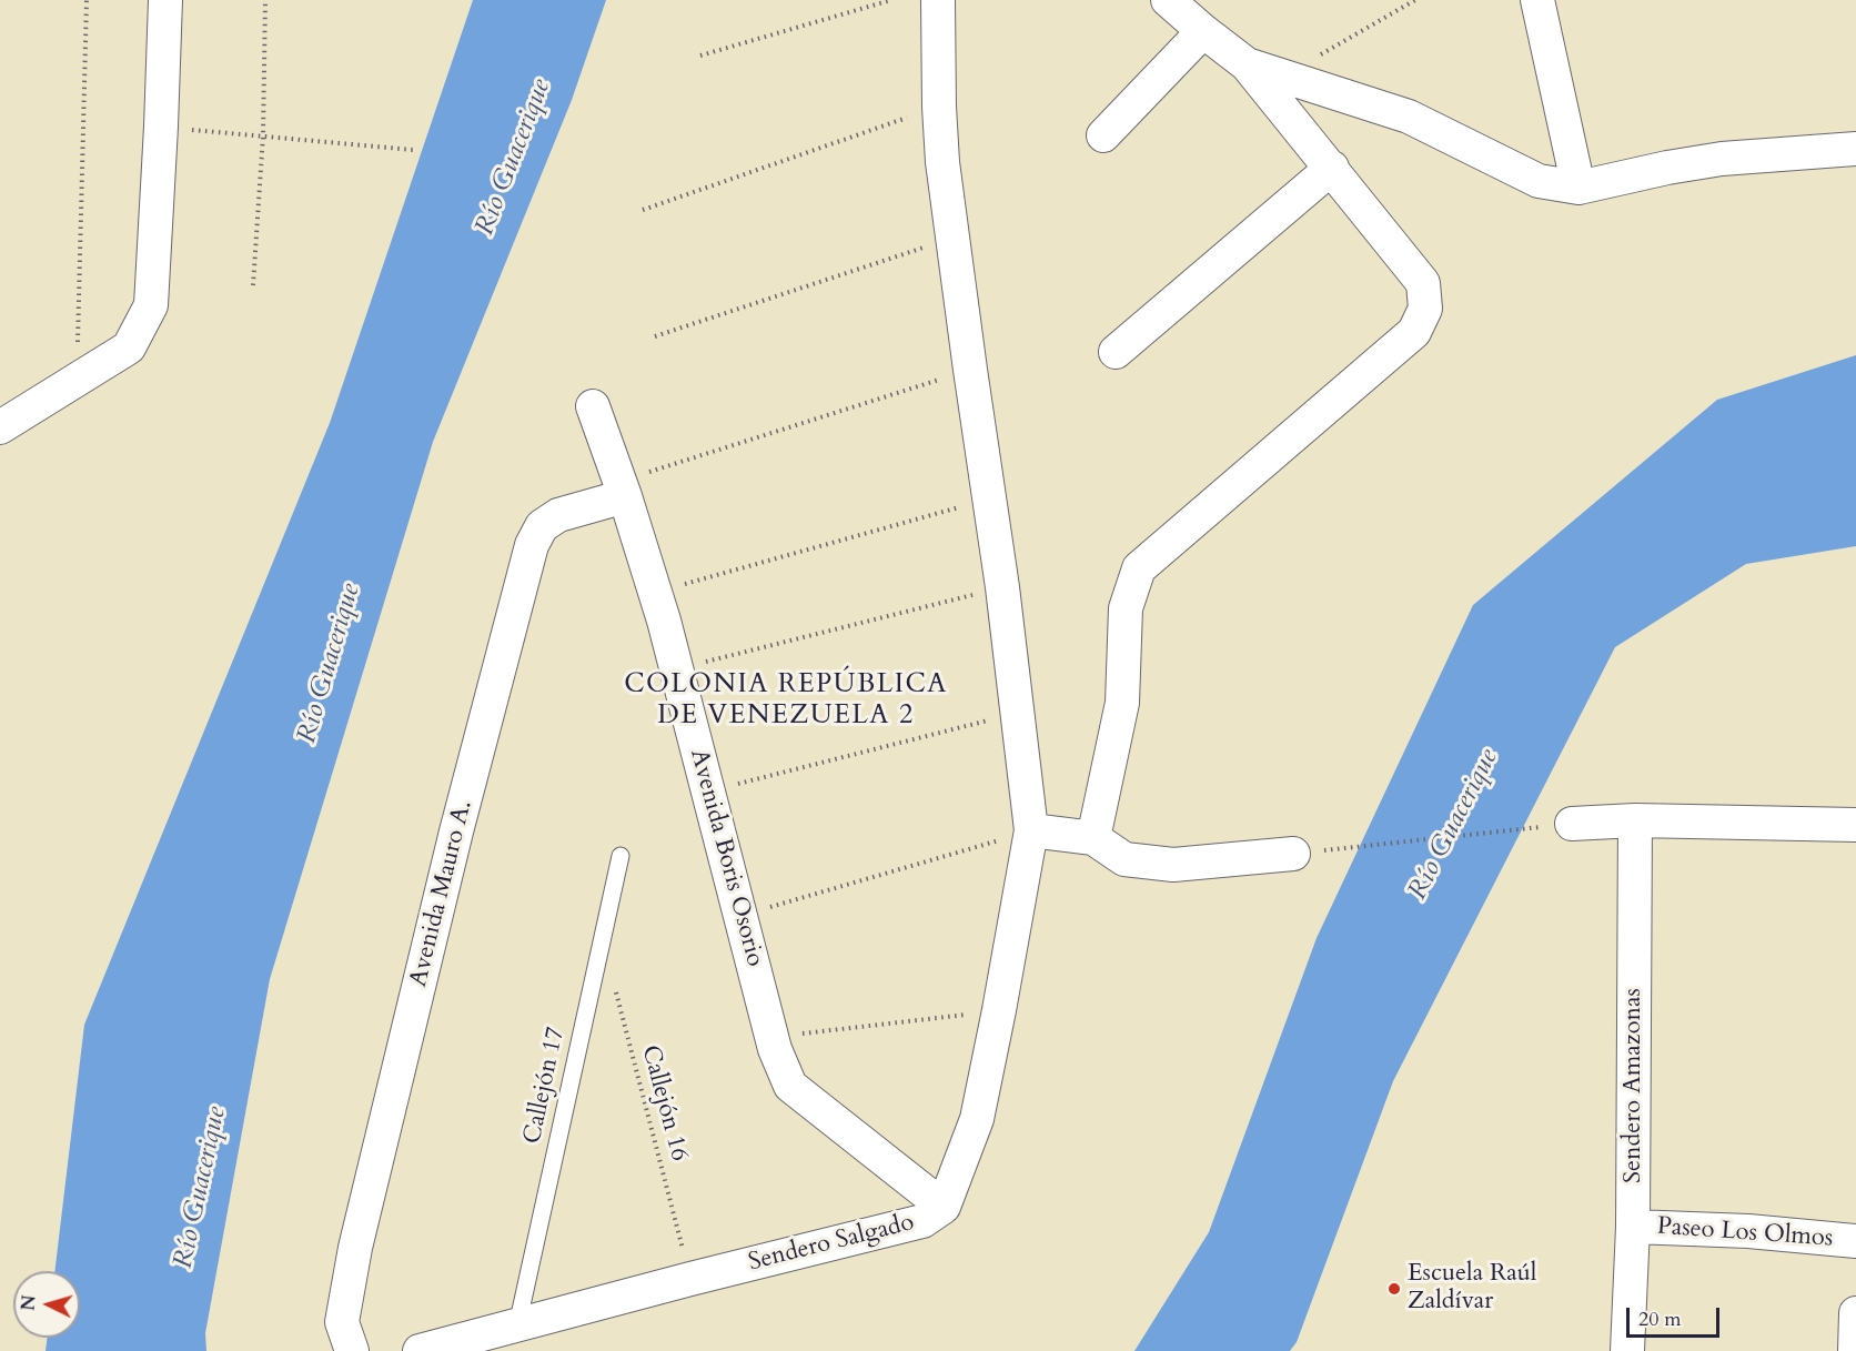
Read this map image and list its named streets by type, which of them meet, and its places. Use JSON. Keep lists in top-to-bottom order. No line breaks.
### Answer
{"streets":{"street":["Avenida Boris Osorio","Avenida Mauro A.","Sendero Amazonas","Paseo Los Olmos","Sendero Salgado"],"lane":["Callejón 17"],"path":["Callejón 16"]},"crossings":[["Avenida Boris Osorio","Avenida Mauro A."],["Avenida Boris Osorio","Sendero Salgado"],["Callejón 17","Sendero Salgado"],["Sendero Amazonas","Paseo Los Olmos"],["Callejón 16","Sendero Salgado"]],"districts":["COLONIA REPÚBLICA DE VENEZUELA 2"],"water":["Río Guacerique"],"places":["Escuela Raúl Zaldívar"],"scale_bar":"20 m","north":"left"}
